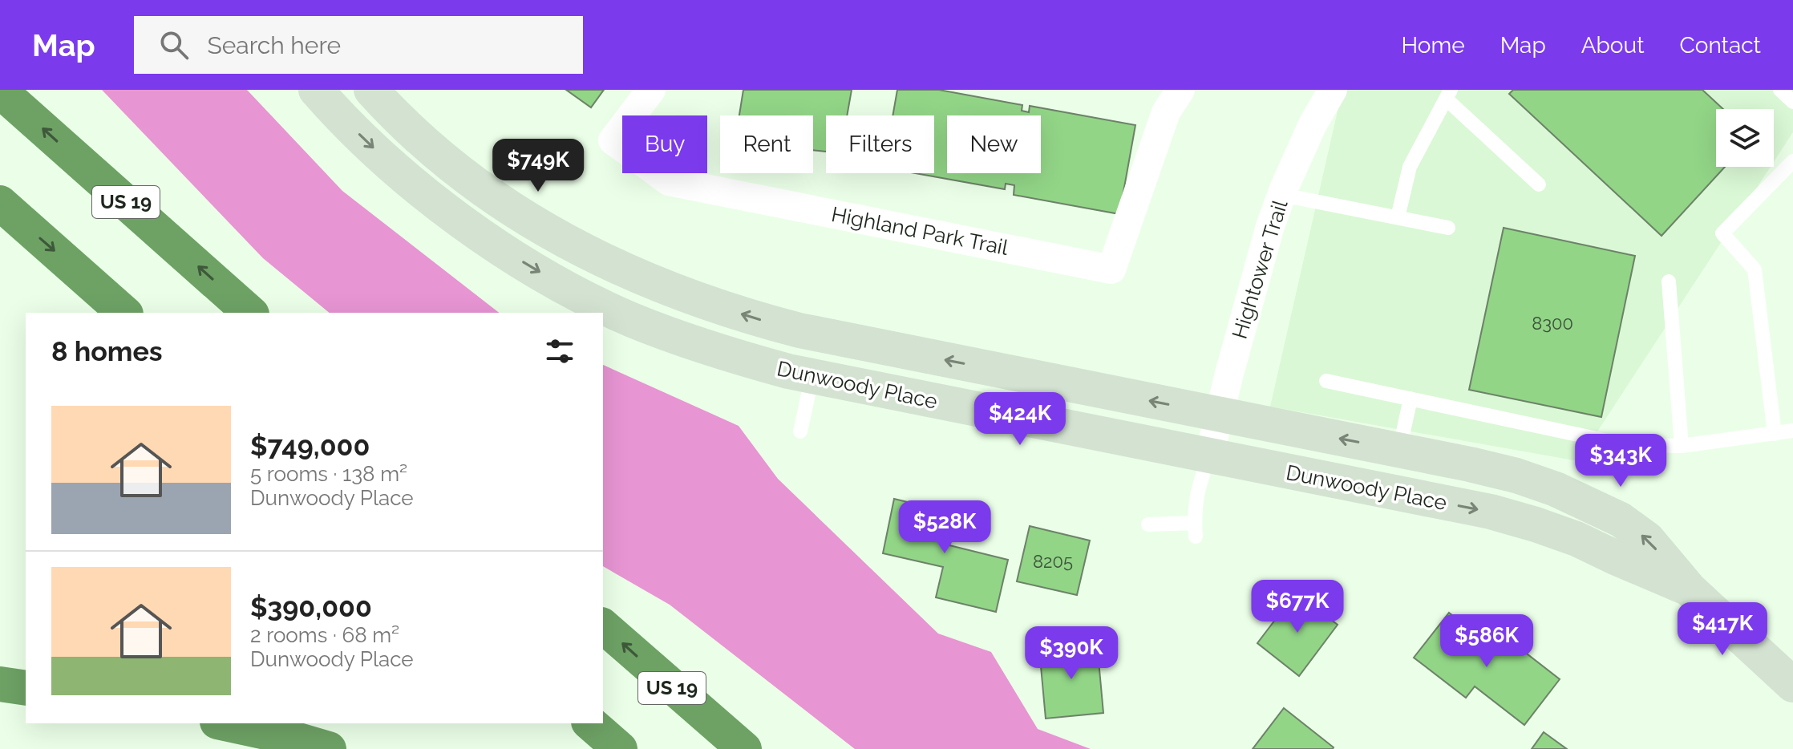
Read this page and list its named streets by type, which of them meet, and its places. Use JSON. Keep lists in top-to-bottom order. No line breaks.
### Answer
{"streets":{"highway":["US 19"],"street":["Highland Park Trail","Hightower Trail","Dunwoody Place"]},"crossings":[["Hightower Trail","Dunwoody Place"]],"house_numbers":["8300","8205"],"page":{"header":"Map","search":"Search here","nav":["Home","Map","About","Contact"],"chip":["Buy","Rent","Filters","New"],"price":["$749K","$424K","$343K","$528K","$677K","$417K","$586K","$390K"],"heading":"8 homes","list":[{"name":"$749,000","note":"5 rooms · 138 m² · Dunwoody Place"},{"name":"$390,000","note":"2 rooms · 68 m² · Dunwoody Place"}]}}
